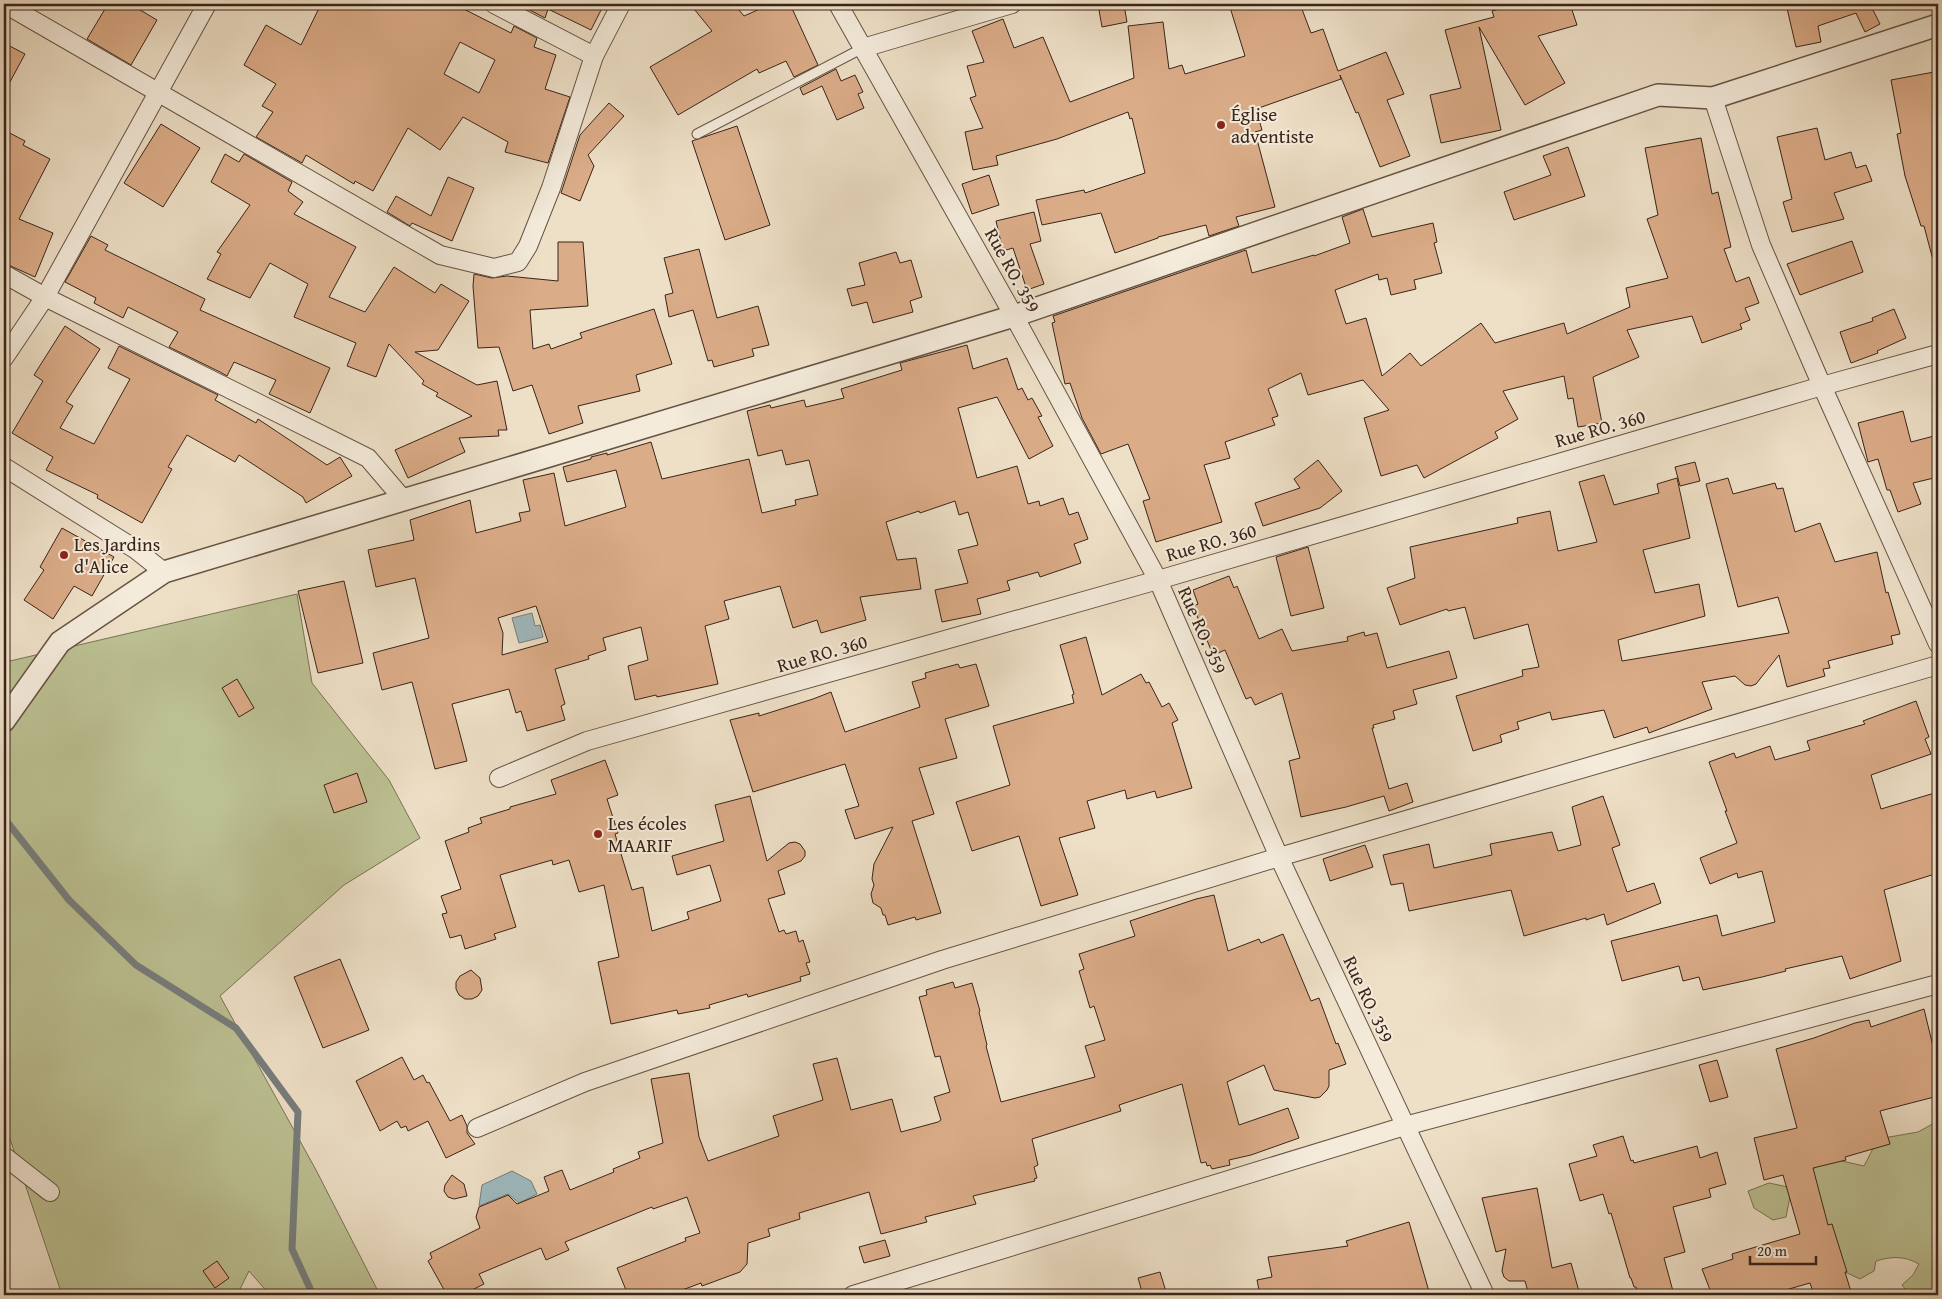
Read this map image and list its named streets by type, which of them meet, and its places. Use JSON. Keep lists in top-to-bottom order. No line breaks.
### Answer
{"streets":{"street":["Rue RO. 359","Rue RO. 360"]},"crossings":[["Rue RO. 359","Rue RO. 360"]],"places":["Église adventiste","Les Jardins d'Alice","Les écoles MAARIF"],"scale_bar":"20 m"}
